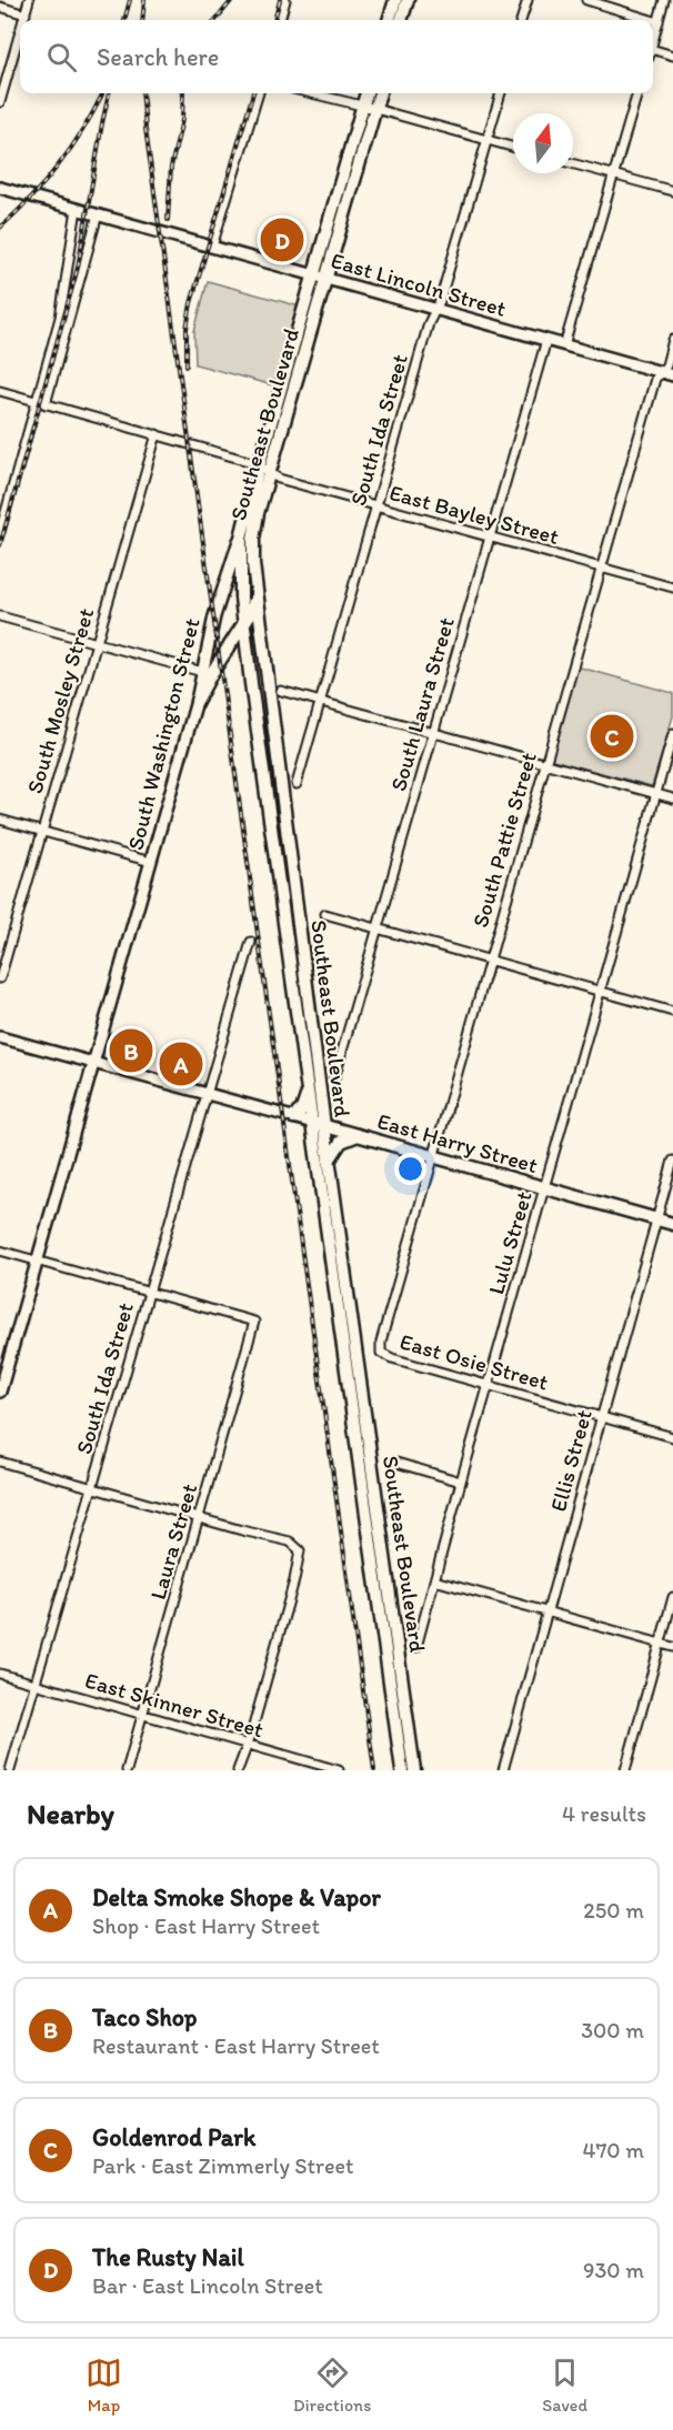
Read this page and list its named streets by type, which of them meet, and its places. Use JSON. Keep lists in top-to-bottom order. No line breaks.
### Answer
{"streets":{"main road":["Southeast Boulevard","South Washington Street","East Harry Street"],"street":["East Lincoln Street","South Ida Street","East Bayley Street","South Mosley Street","South Laura Street","South Pattie Street","Lulu Street","East Osie Street","Ellis Street","Laura Street","East Skinner Street"]},"crossings":[["East Lincoln Street","Southeast Boulevard"],["East Lincoln Street","South Ida Street"],["East Lincoln Street","South Laura Street"],["East Lincoln Street","South Washington Street"],["East Lincoln Street","South Pattie Street"],["Southeast Boulevard","East Bayley Street"],["Southeast Boulevard","South Washington Street"],["Southeast Boulevard","East Harry Street"],["South Ida Street","East Bayley Street"],["South Ida Street","East Harry Street"],["South Ida Street","Laura Street"],["South Ida Street","East Skinner Street"],["East Bayley Street","South Mosley Street"],["East Bayley Street","South Laura Street"],["East Bayley Street","South Washington Street"],["East Bayley Street","South Pattie Street"],["South Washington Street","East Harry Street"],["South Pattie Street","East Harry Street"],["South Pattie Street","East Osie Street"],["East Harry Street","Lulu Street"],["East Harry Street","Ellis Street"],["Lulu Street","East Osie Street"],["East Osie Street","Ellis Street"],["Laura Street","East Skinner Street"]],"north":"top","page":{"search":"Search here","pins":["D","C","B","A"],"heading":["Nearby","4 results"],"list":[{"mark":"A","name":"Delta Smoke Shope & Vapor","note":"Shop · East Harry Street","value":"250 m"},{"mark":"B","name":"Taco Shop","note":"Restaurant · East Harry Street","value":"300 m"},{"mark":"C","name":"Goldenrod Park","note":"Park · East Zimmerly Street","value":"470 m"},{"mark":"D","name":"The Rusty Nail","note":"Bar · East Lincoln Street","value":"930 m"}],"nav":["Map","Directions","Saved"]}}
